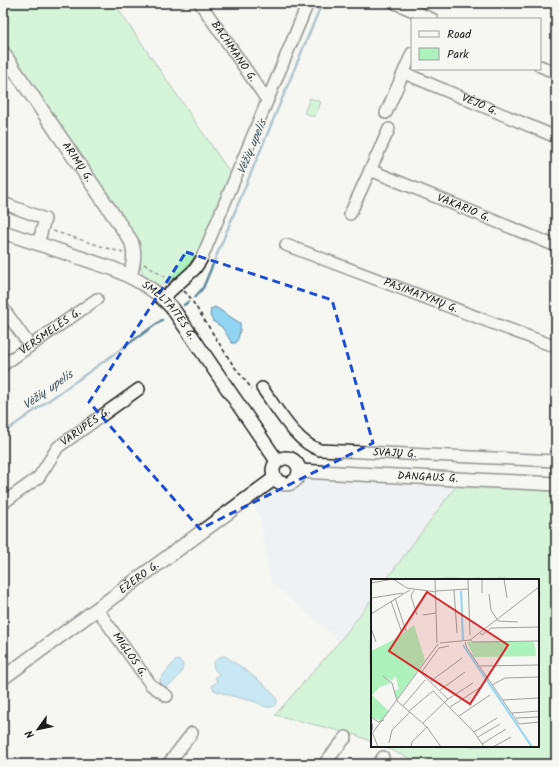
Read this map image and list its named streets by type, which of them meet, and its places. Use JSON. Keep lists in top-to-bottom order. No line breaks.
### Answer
{"streets":{"main road":["ARIMŲ G.","SMELTAITĖS G.","DANGAUS G.","EŽERO G."],"street":["BACHMANO G.","VĖJO G.","VAKARIO G.","PASIMATYMŲ G.","VERSMELĖS G.","VARUPĖS G.","SVAJŲ G.","MIGLOS G."]},"crossings":[["ARIMŲ G.","SMELTAITĖS G."],["SMELTAITĖS G.","DANGAUS G."],["SMELTAITĖS G.","EŽERO G."],["DANGAUS G.","EŽERO G."],["EŽERO G.","MIGLOS G."]],"water":["Vėžių upelis"],"legend":["Road","Park"],"north":"bottom left"}
